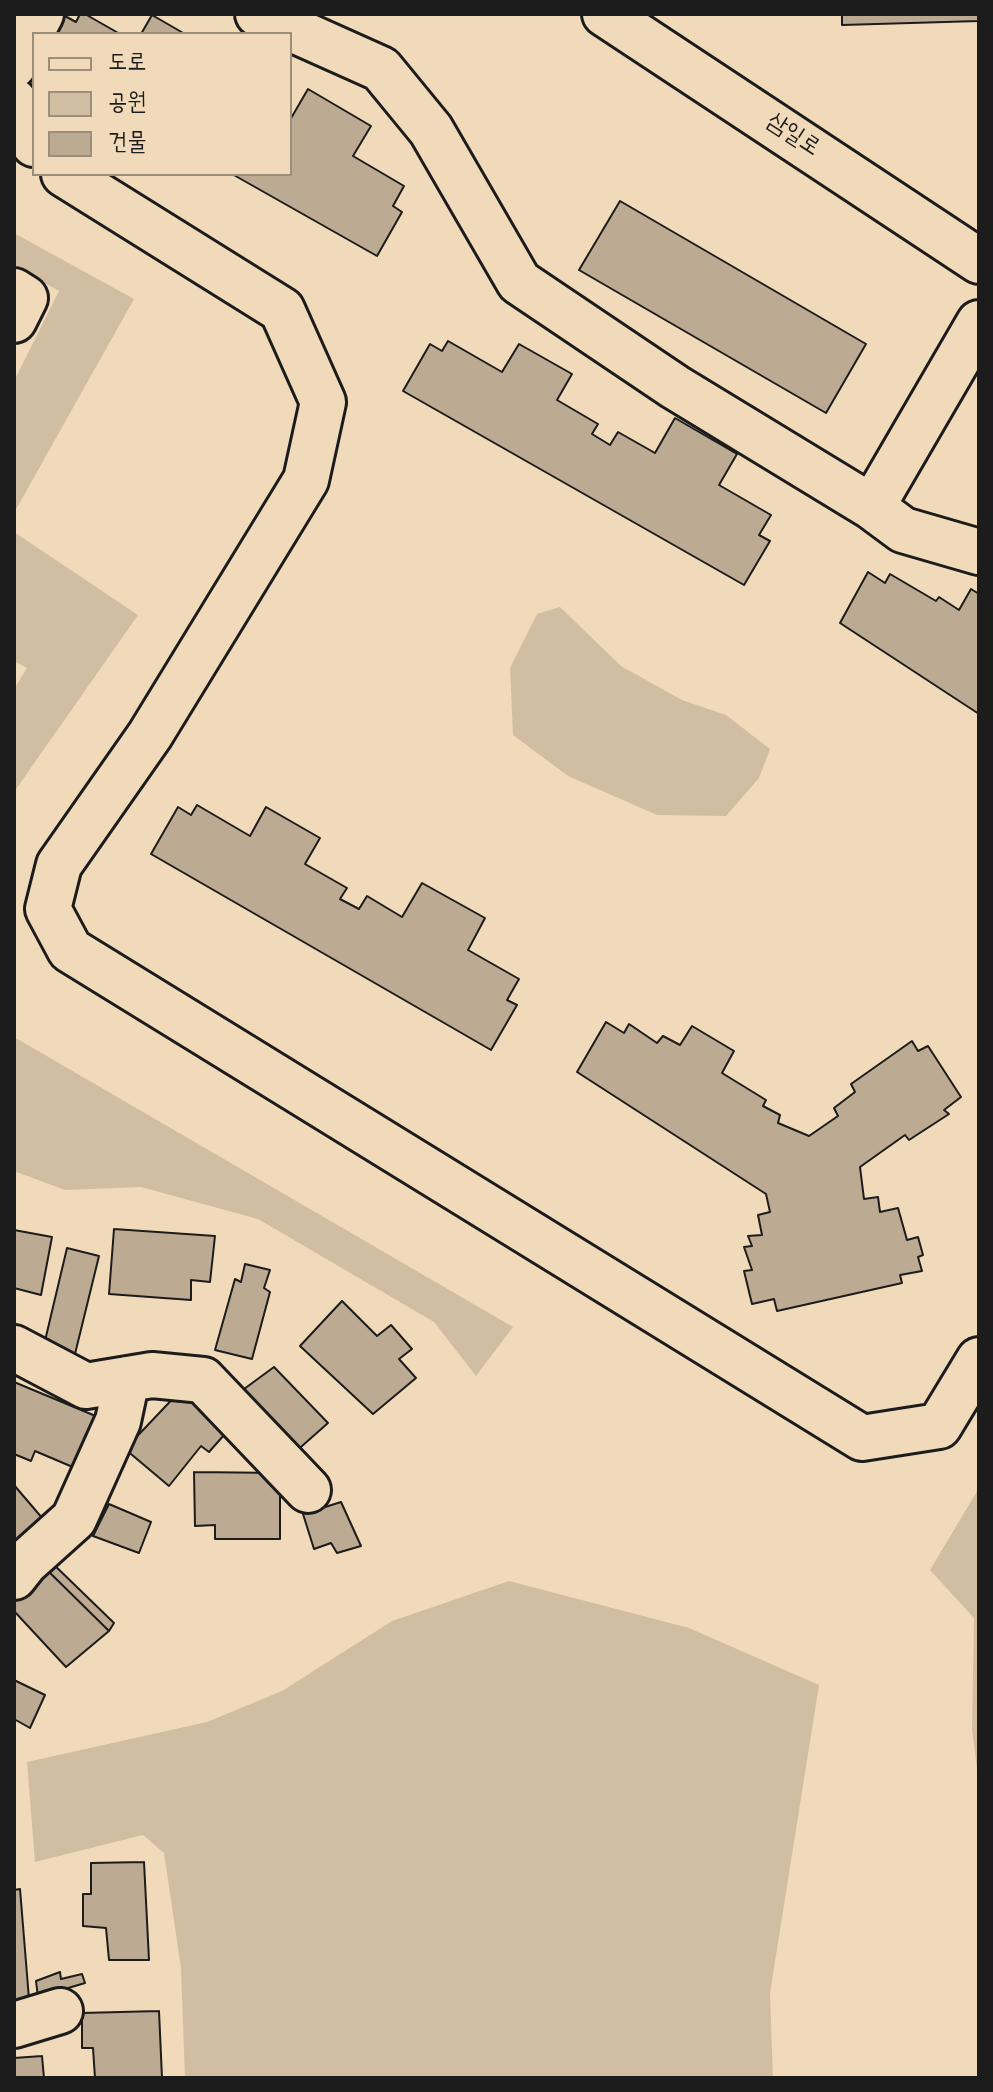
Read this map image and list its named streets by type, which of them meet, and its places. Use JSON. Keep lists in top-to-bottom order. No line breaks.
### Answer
{"streets":{"street":["삼일로"]},"legend":["도로","공원","건물"]}
